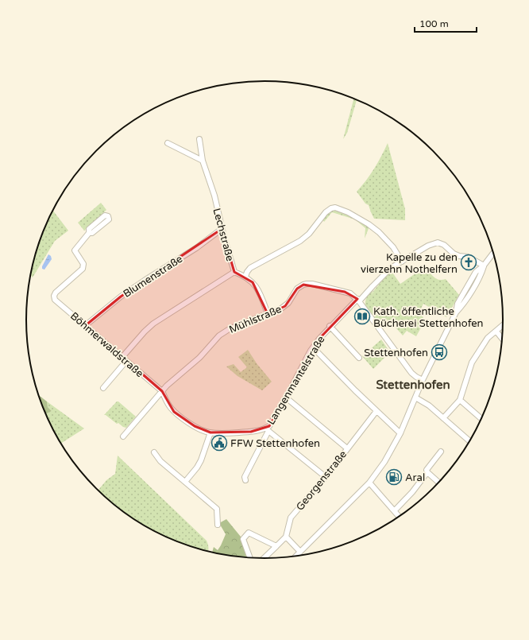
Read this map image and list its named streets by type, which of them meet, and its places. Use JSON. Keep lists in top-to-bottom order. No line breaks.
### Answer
{"streets":{"street":["Lechstraße","Blumenstraße","Mühlstraße","Böhmerwaldstraße","Langenmantelstraße","Georgenstraße"]},"crossings":[["Lechstraße","Blumenstraße"],["Lechstraße","Mühlstraße"],["Blumenstraße","Böhmerwaldstraße"],["Mühlstraße","Böhmerwaldstraße"],["Mühlstraße","Langenmantelstraße"],["Böhmerwaldstraße","Langenmantelstraße"]],"districts":["Stettenhofen"],"places":{"church":["Kapelle zu den vierzehn Nothelfern"],"library":["Kath. öffentliche Bücherei Stettenhofen"],"bus stop":["Stettenhofen"],"public building":["FFW Stettenhofen"],"fuel station":["Aral"]},"scale_bar":"100 m"}
